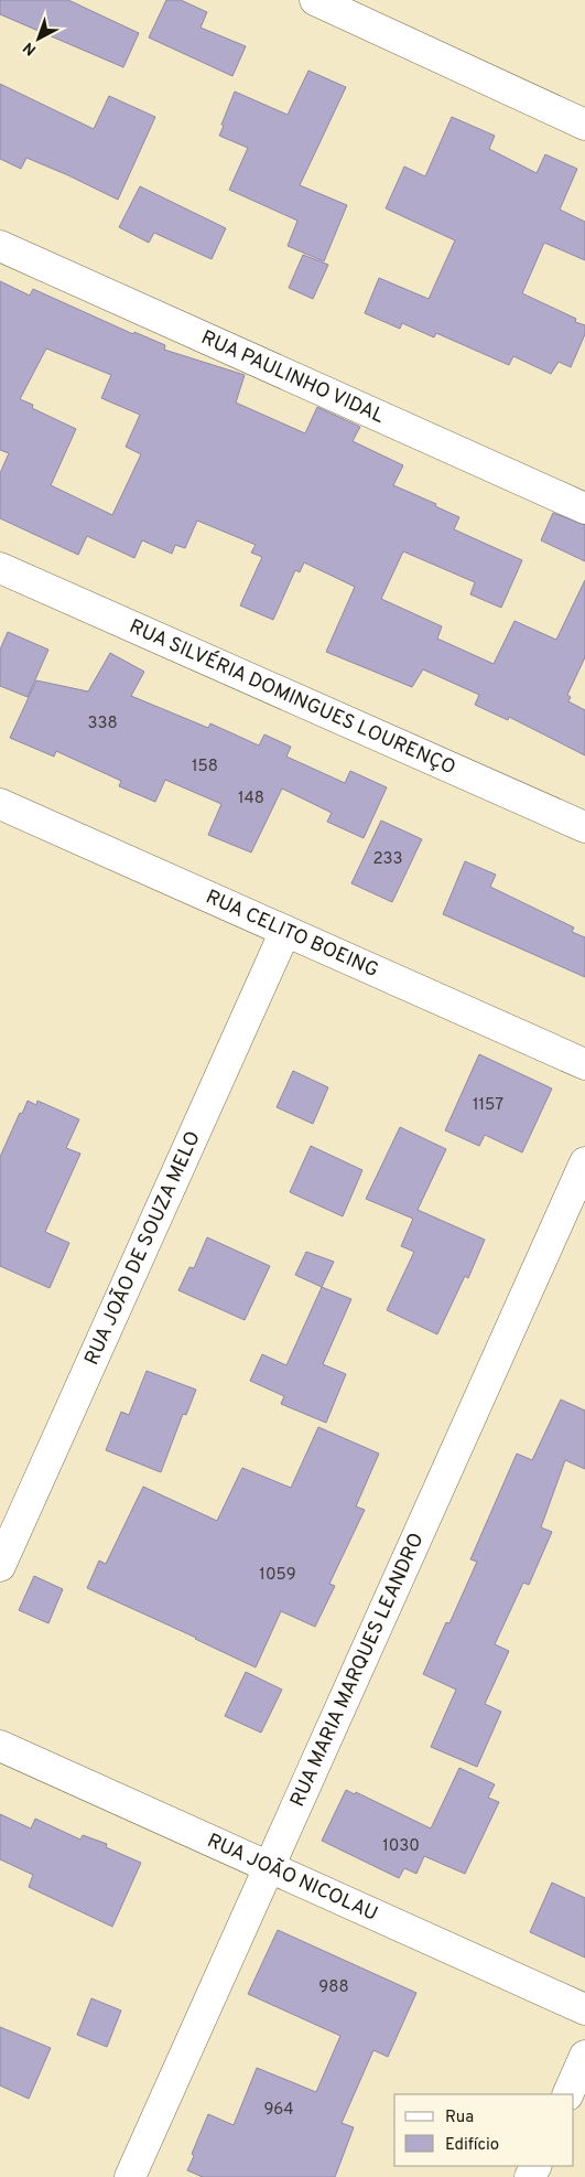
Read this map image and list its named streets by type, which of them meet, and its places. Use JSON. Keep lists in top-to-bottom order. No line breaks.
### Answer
{"streets":{"street":["RUA PAULINHO VIDAL","RUA SILVÉRIA DOMINGUES LOURENÇO","RUA CELITO BOEING","RUA JOÃO DE SOUZA MELO","RUA MARIA MARQUES LEANDRO","RUA JOÃO NICOLAU"]},"crossings":[["RUA CELITO BOEING","RUA JOÃO DE SOUZA MELO"],["RUA MARIA MARQUES LEANDRO","RUA JOÃO NICOLAU"]],"house_numbers":["338","158","148","233","1157","1059","1030","988","964"],"legend":["Rua","Edifício"],"north":"bottom left"}
